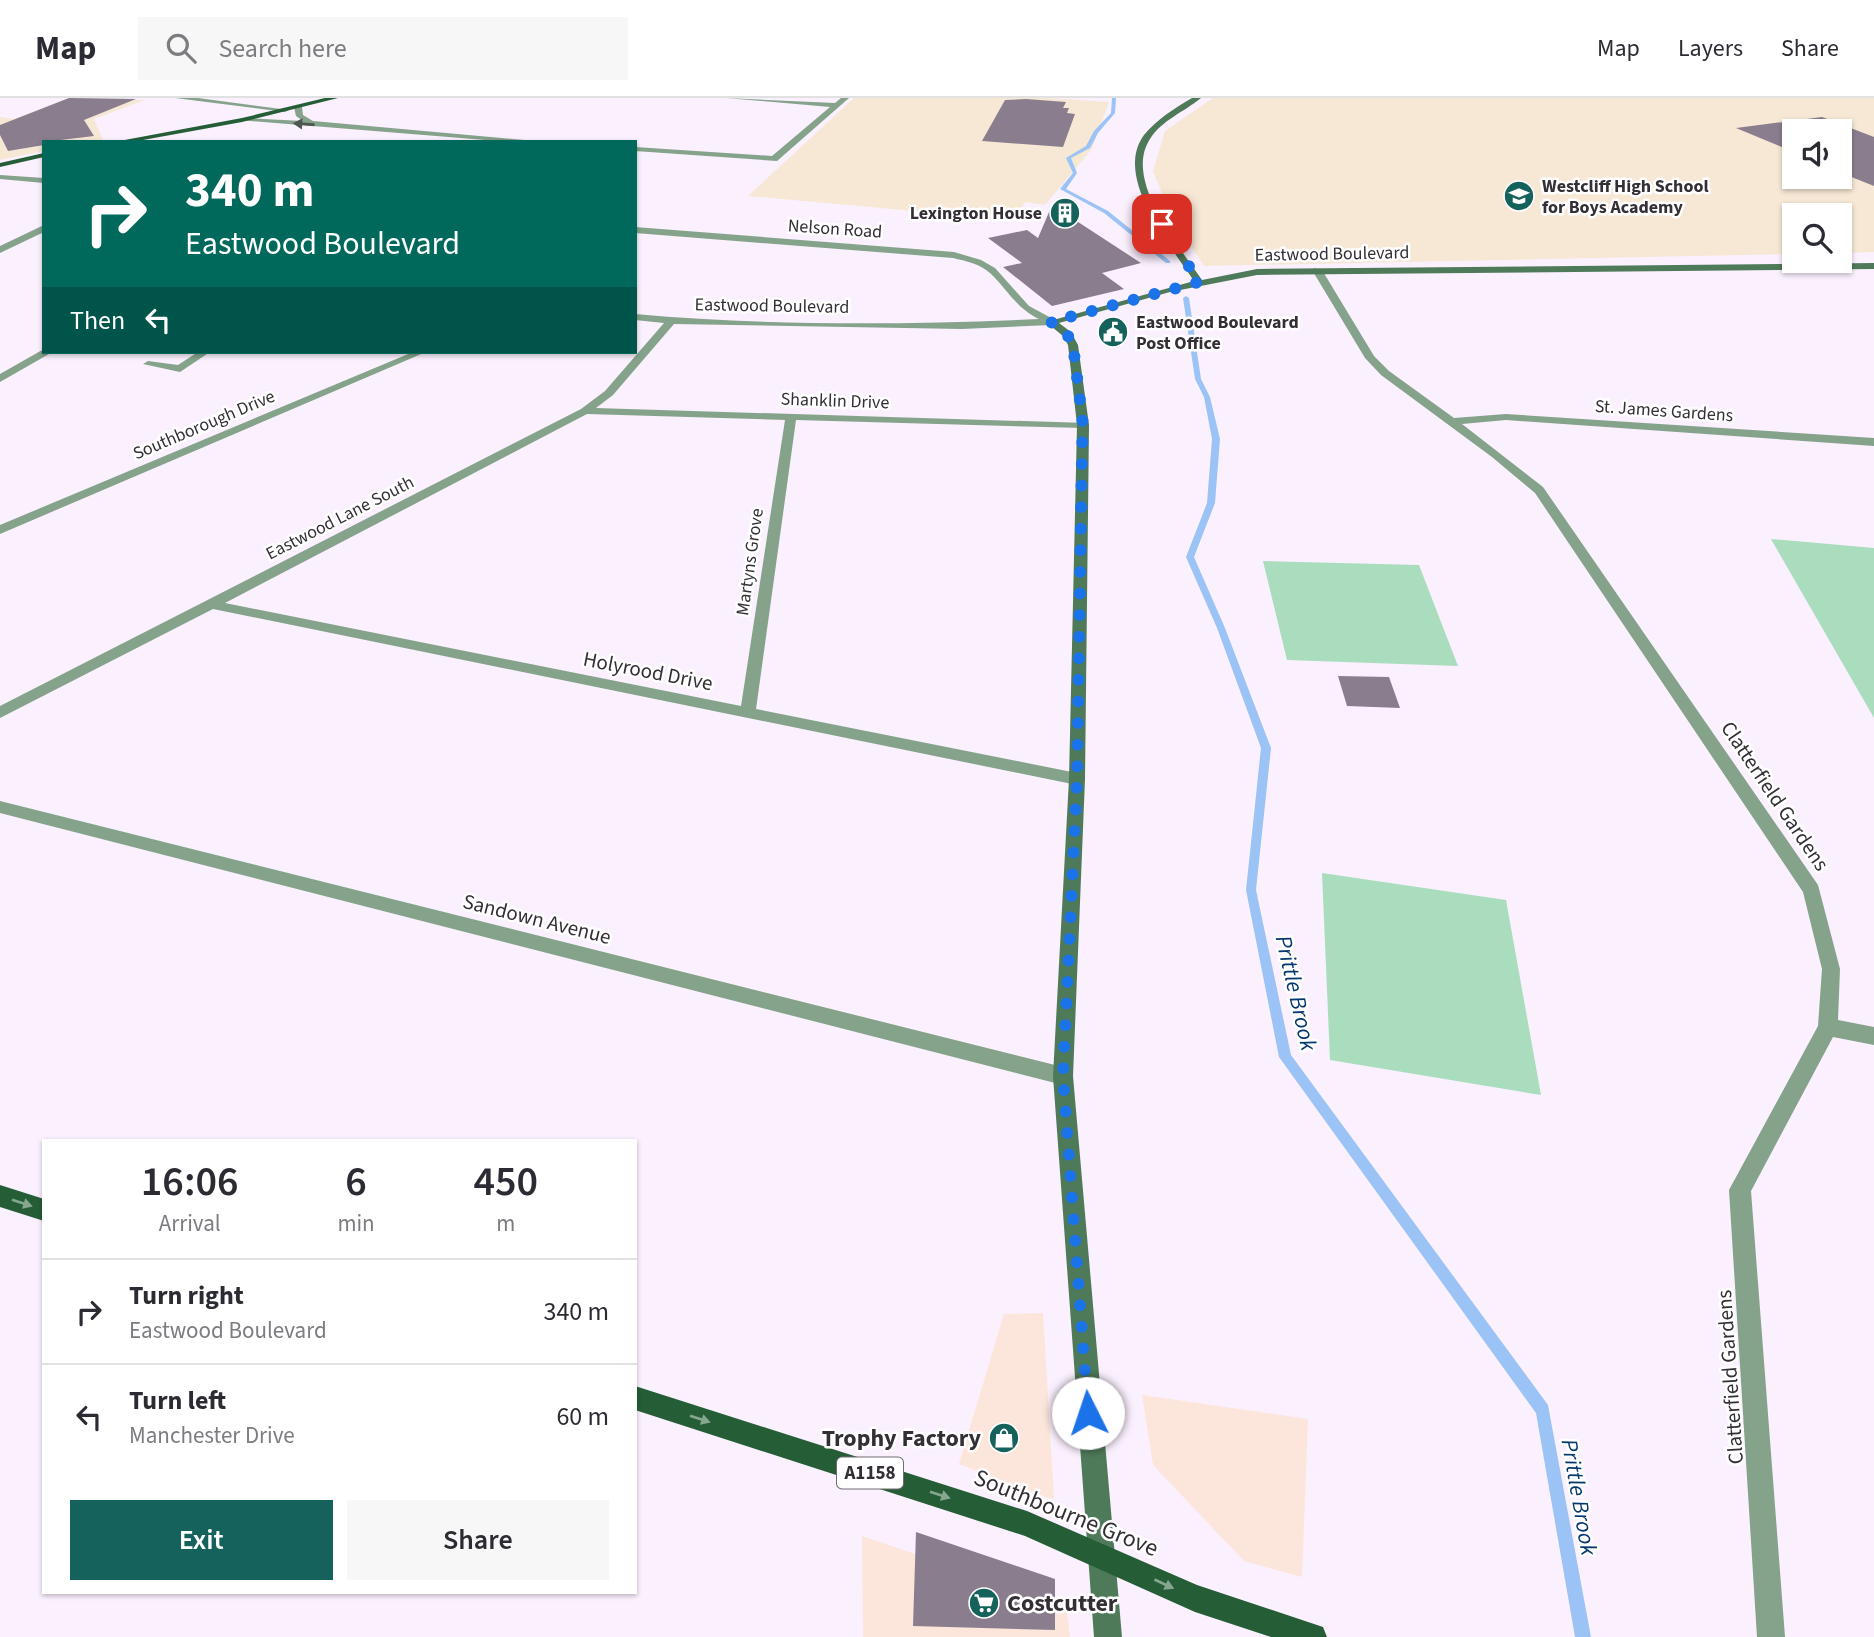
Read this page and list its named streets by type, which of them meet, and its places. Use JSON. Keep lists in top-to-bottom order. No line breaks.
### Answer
{"streets":{"main road":["A1158","Southbourne Grove"],"street":["Nelson Road","Eastwood Boulevard","Shanklin Drive","St. James Gardens","Southborough Drive","Eastwood Lane South","Martyns Grove","Holyrood Drive","Clatterfield Gardens","Sandown Avenue"]},"crossings":[["Nelson Road","Eastwood Boulevard"],["Eastwood Boulevard","Eastwood Lane South"],["Eastwood Boulevard","Clatterfield Gardens"],["Shanklin Drive","Eastwood Lane South"],["Shanklin Drive","Martyns Grove"],["St. James Gardens","Clatterfield Gardens"],["Eastwood Lane South","Holyrood Drive"],["Martyns Grove","Holyrood Drive"]],"one_way":["Southbourne Grove"],"water":["Prittle Brook"],"places":{"school or university":["Westcliff High School for Boys Academy"],"building":["Lexington House"],"public building":["Eastwood Boulevard Post Office"],"shop":["Trophy Factory"],"supermarket":["Costcutter"]},"page":{"header":"Map","search":"Search here","nav":["Map","Layers","Share"],"turn":["340 m","Eastwood Boulevard"],"then":"Then","eta":["16:06","Arrival","6","min","450","m"],"list":[{"name":"Turn right","note":"Eastwood Boulevard","value":"340 m"},{"name":"Turn left","note":"Manchester Drive","value":"60 m"}],"buttons":["Exit","Share"]}}
